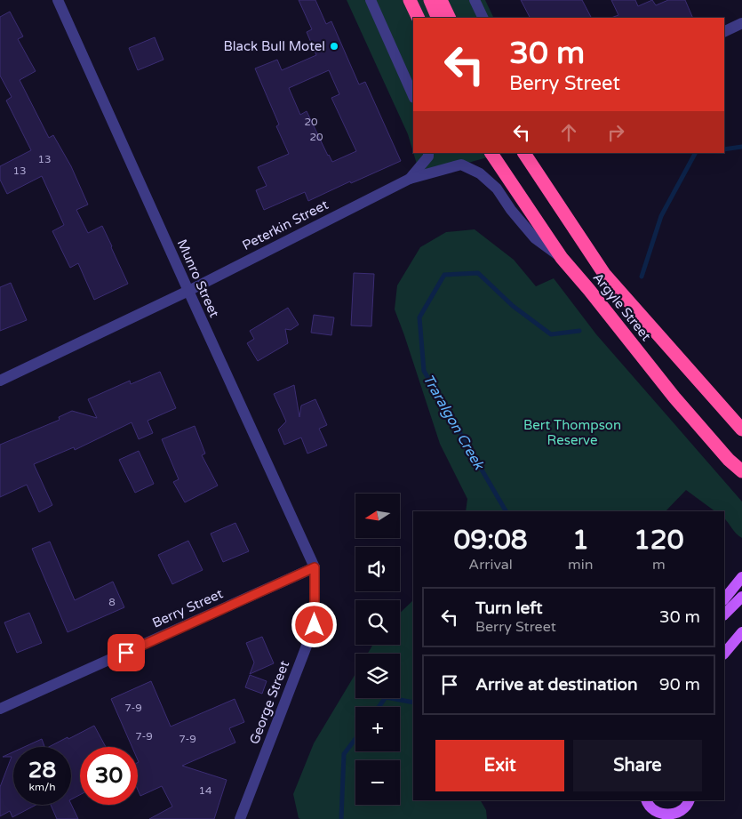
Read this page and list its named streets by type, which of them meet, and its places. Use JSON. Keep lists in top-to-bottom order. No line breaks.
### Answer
{"streets":{"highway":["Argyle Street"],"street":["Peterkin Street","Munro Street","Berry Street","George Street"]},"crossings":[["Peterkin Street","Munro Street"],["Peterkin Street","Argyle Street"],["Munro Street","Berry Street"],["Munro Street","George Street"],["Berry Street","George Street"]],"water":["Traralgon Creek"],"parks":["Bert Thompson Reserve"],"places":["Black Bull Motel"],"house_numbers":["20","20","13","13","8","7-9","7-9","7-9","14"],"north":"left","page":{"turn":["30 m","Berry Street"],"map_buttons":["+","−"],"eta":["09:08","Arrival","1","min","120","m"],"list":[{"name":"Turn left","note":"Berry Street","value":"30 m"},{"name":"Arrive at destination","value":"90 m"}],"buttons":["Exit","Share"],"speed":"28 km/h","limit":"30"}}
